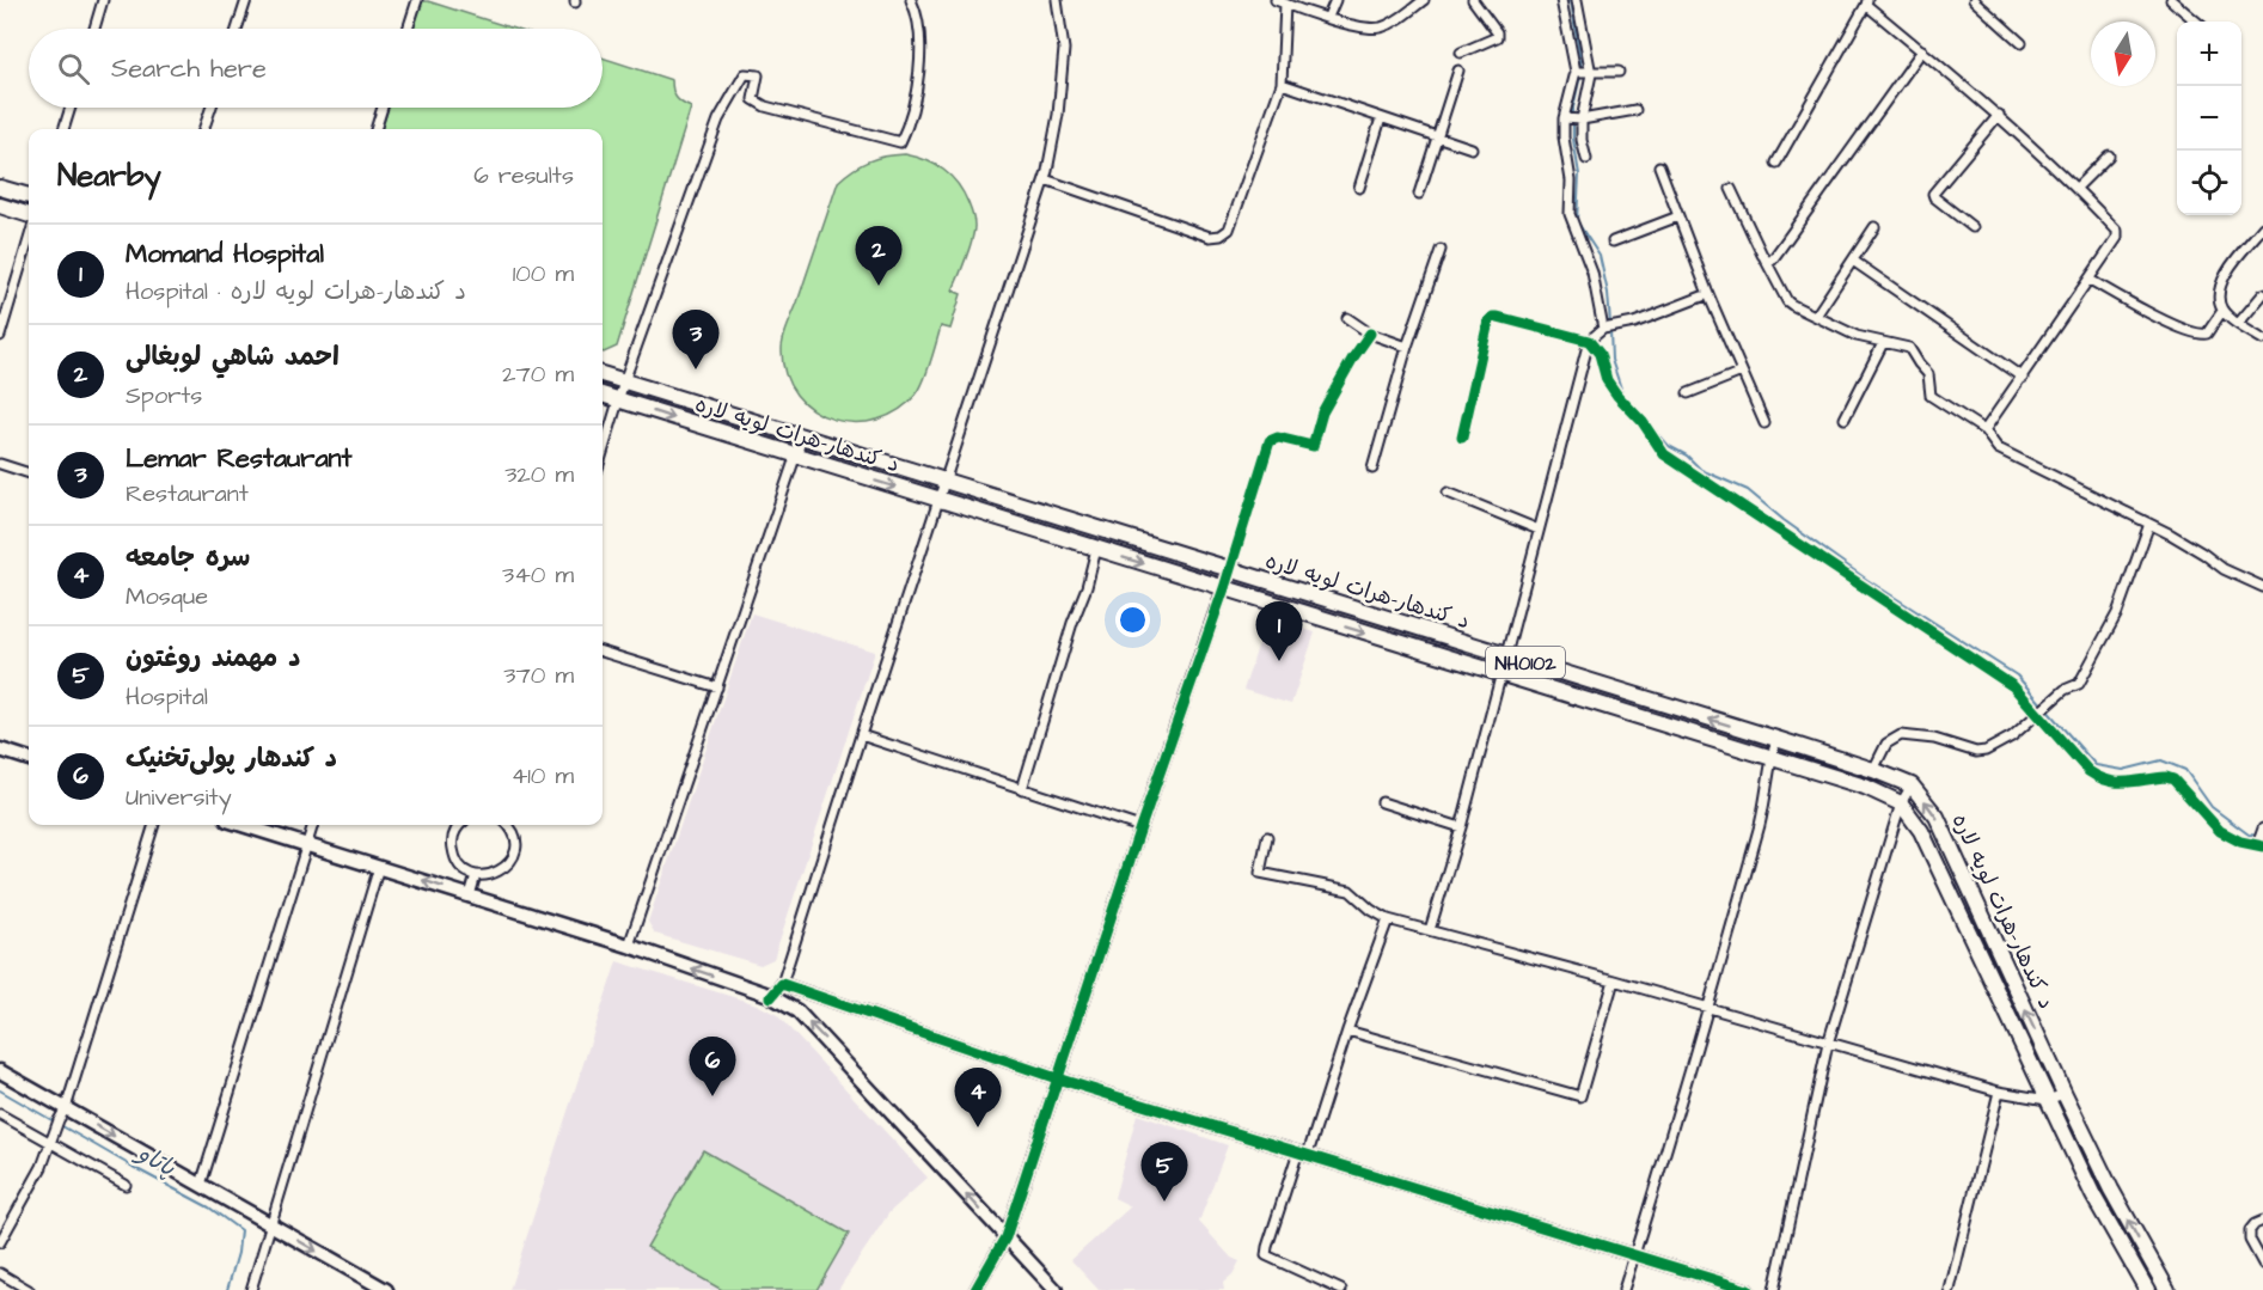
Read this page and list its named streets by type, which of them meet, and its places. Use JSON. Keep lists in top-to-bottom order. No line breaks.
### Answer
{"streets":{"highway":["د کندهار-هرات لويه لاره","NH0102"]},"water":["پاتاو"],"north":"bottom","page":{"map_buttons":["+","−"],"search":"Search here","heading":["Nearby","6 results"],"list":[{"mark":"1","name":"Momand Hospital","note":"Hospital · د کندهار-هرات لويه لاره","value":"100 m"},{"mark":"2","name":"احمد شاهي لوبغالی","note":"Sports","value":"270 m"},{"mark":"3","name":"Lemar Restaurant","note":"Restaurant","value":"320 m"},{"mark":"4","name":"سره جامعه","note":"Mosque","value":"340 m"},{"mark":"5","name":"د مهمند روغتون","note":"Hospital","value":"370 m"},{"mark":"6","name":"د کندهار پولی‌تخنیک","note":"University","value":"410 m"}],"pins":["2","3","1","6","4","5"]}}
